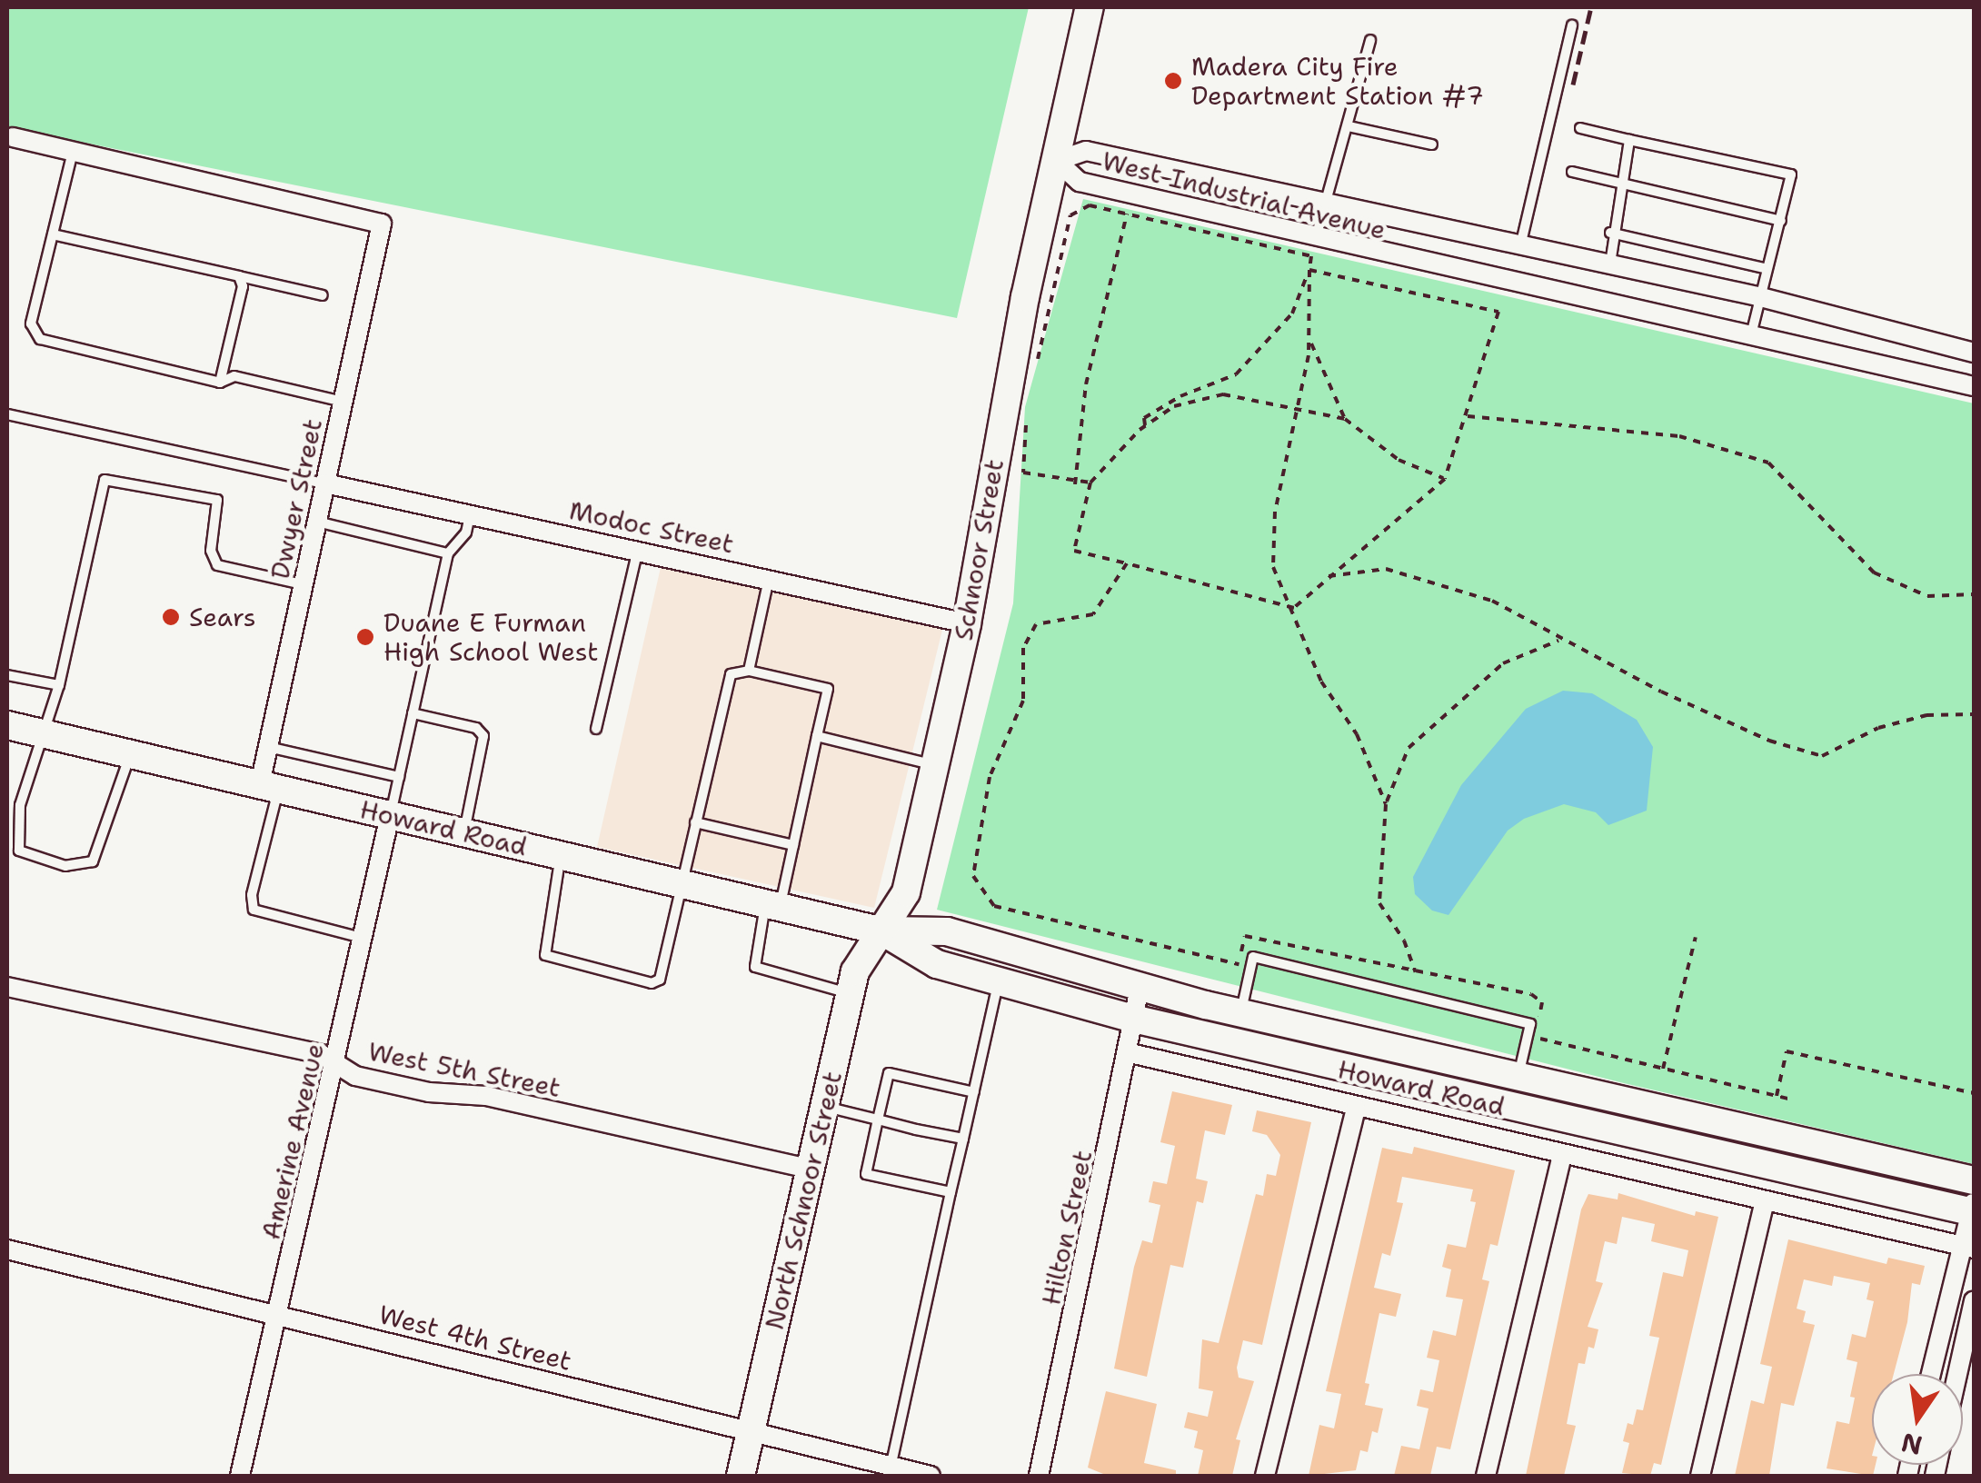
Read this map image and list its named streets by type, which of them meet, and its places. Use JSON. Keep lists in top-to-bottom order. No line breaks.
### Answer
{"streets":{"main road":["Schnoor Street","Howard Road","North Schnoor Street"],"street":["West Industrial Avenue","Dwyer Street","Modoc Street","West 5th Street","Amerine Avenue","Hilton Street","West 4th Street"]},"crossings":[["West Industrial Avenue","Schnoor Street"],["Dwyer Street","Modoc Street"],["Dwyer Street","Howard Road"],["Modoc Street","Schnoor Street"],["Schnoor Street","Howard Road"],["Schnoor Street","North Schnoor Street"],["Howard Road","Amerine Avenue"],["Howard Road","North Schnoor Street"],["Howard Road","Hilton Street"],["West 5th Street","Amerine Avenue"],["West 5th Street","North Schnoor Street"],["Amerine Avenue","West 4th Street"],["North Schnoor Street","West 4th Street"]],"places":["Madera City Fire Department Station #7","Sears","Duane E Furman High School West"],"north":"bottom"}
